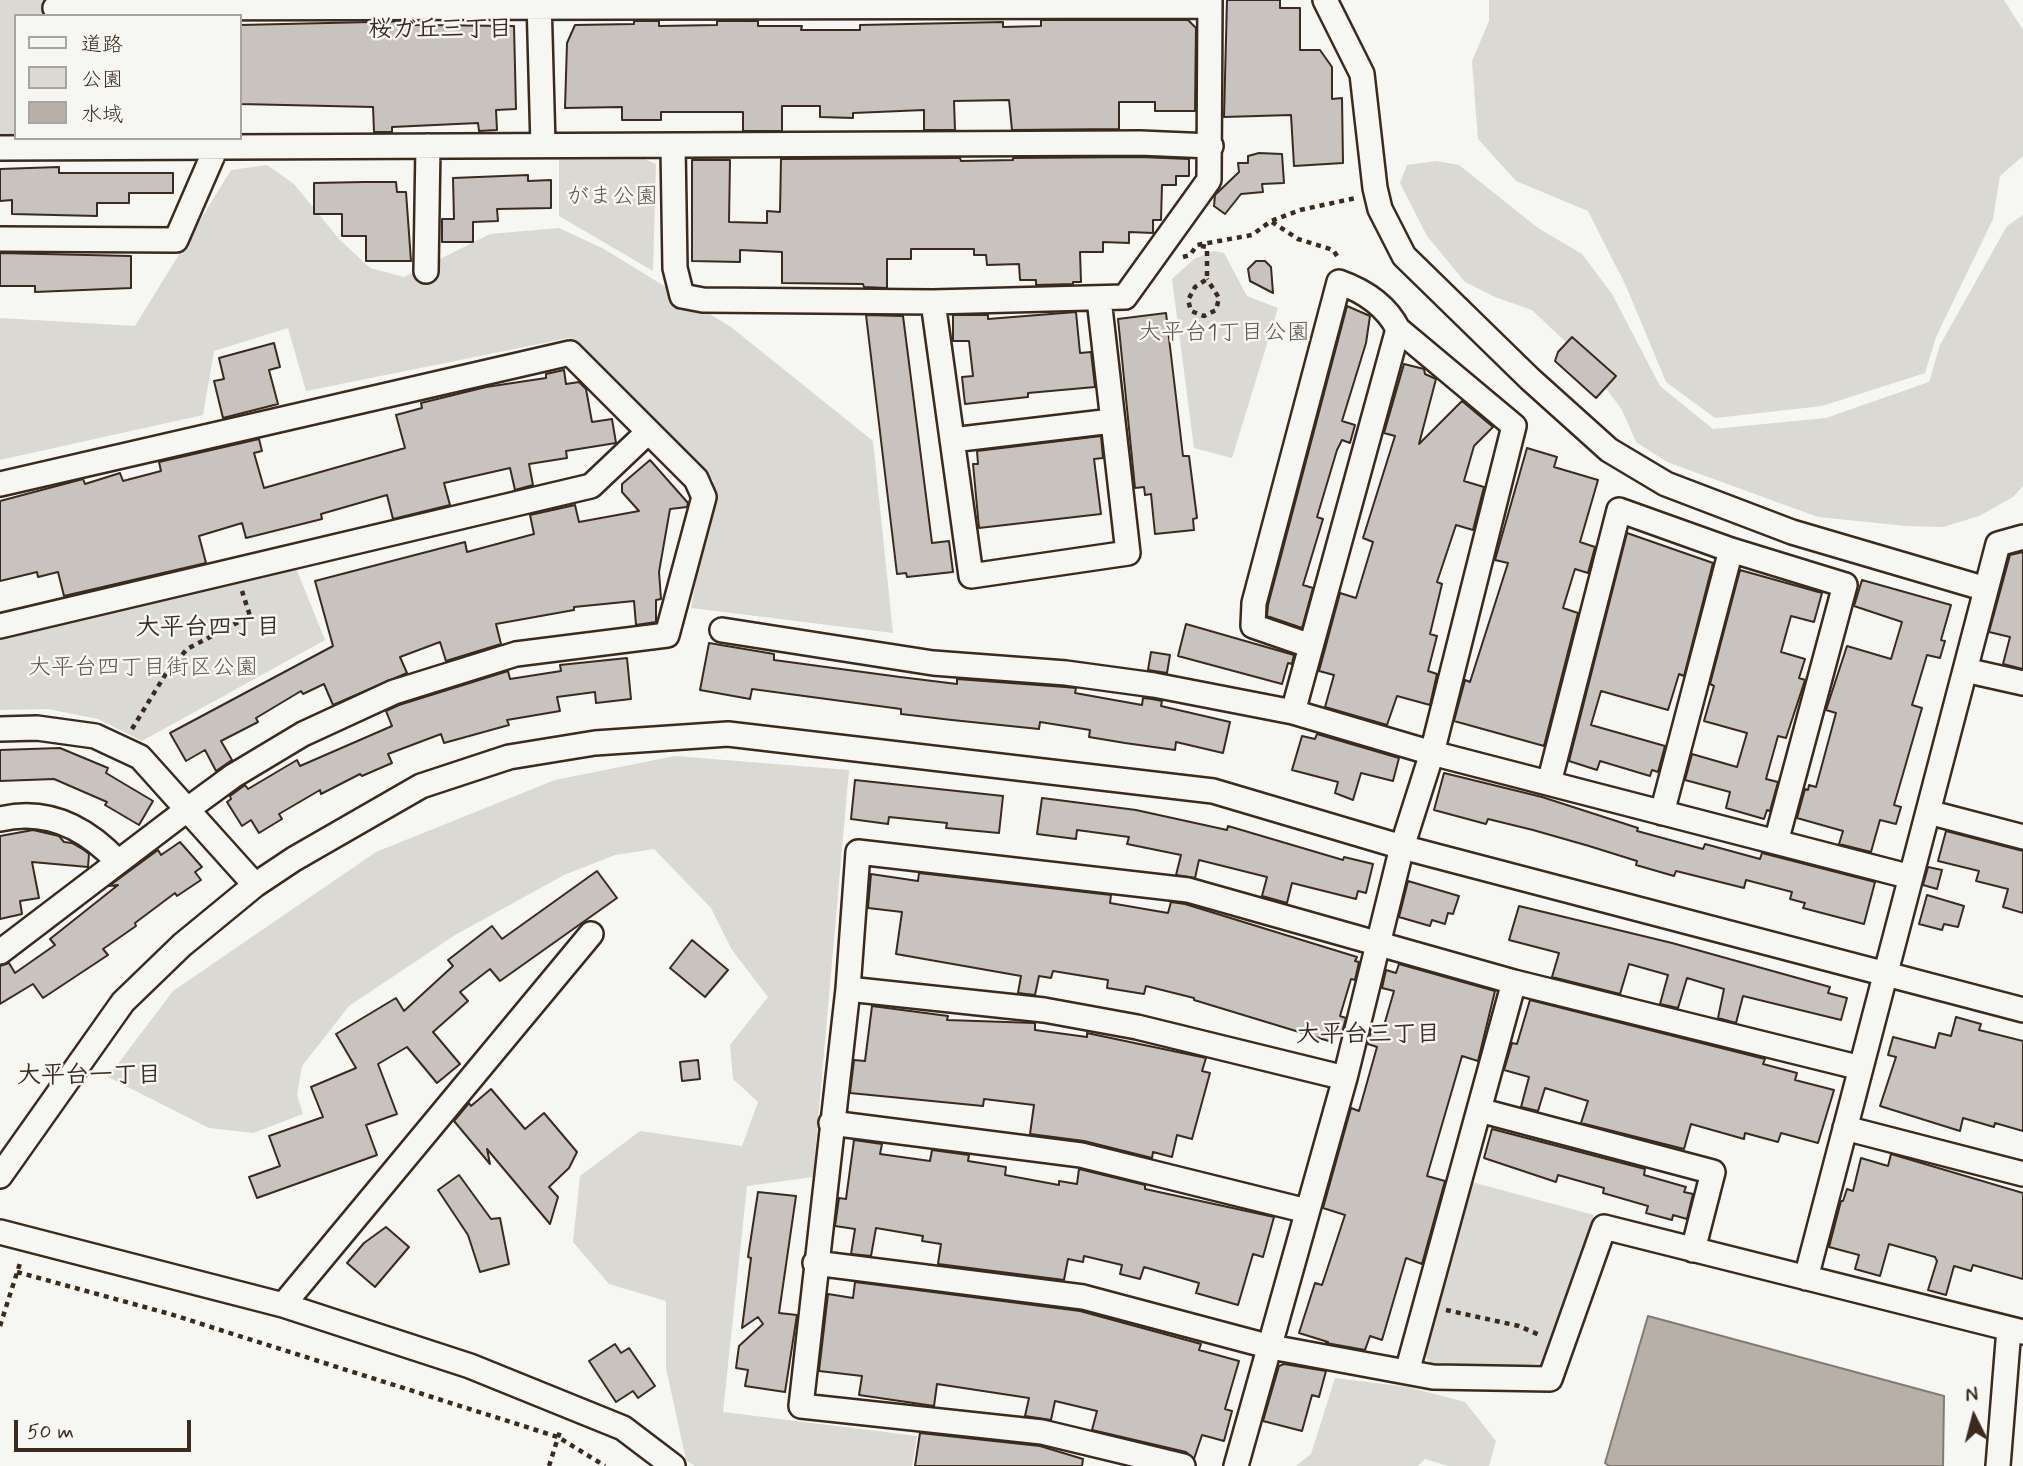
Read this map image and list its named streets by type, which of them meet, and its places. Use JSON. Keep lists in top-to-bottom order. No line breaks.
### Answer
{"districts":["桜ガ丘三丁目","大平台四丁目","大平台三丁目","大平台一丁目"],"parks":["がま公園","大平台1丁目公園","大平台四丁目街区公園"],"legend":["道路","公園","水域"],"scale_bar":"50 m","north":"top"}
